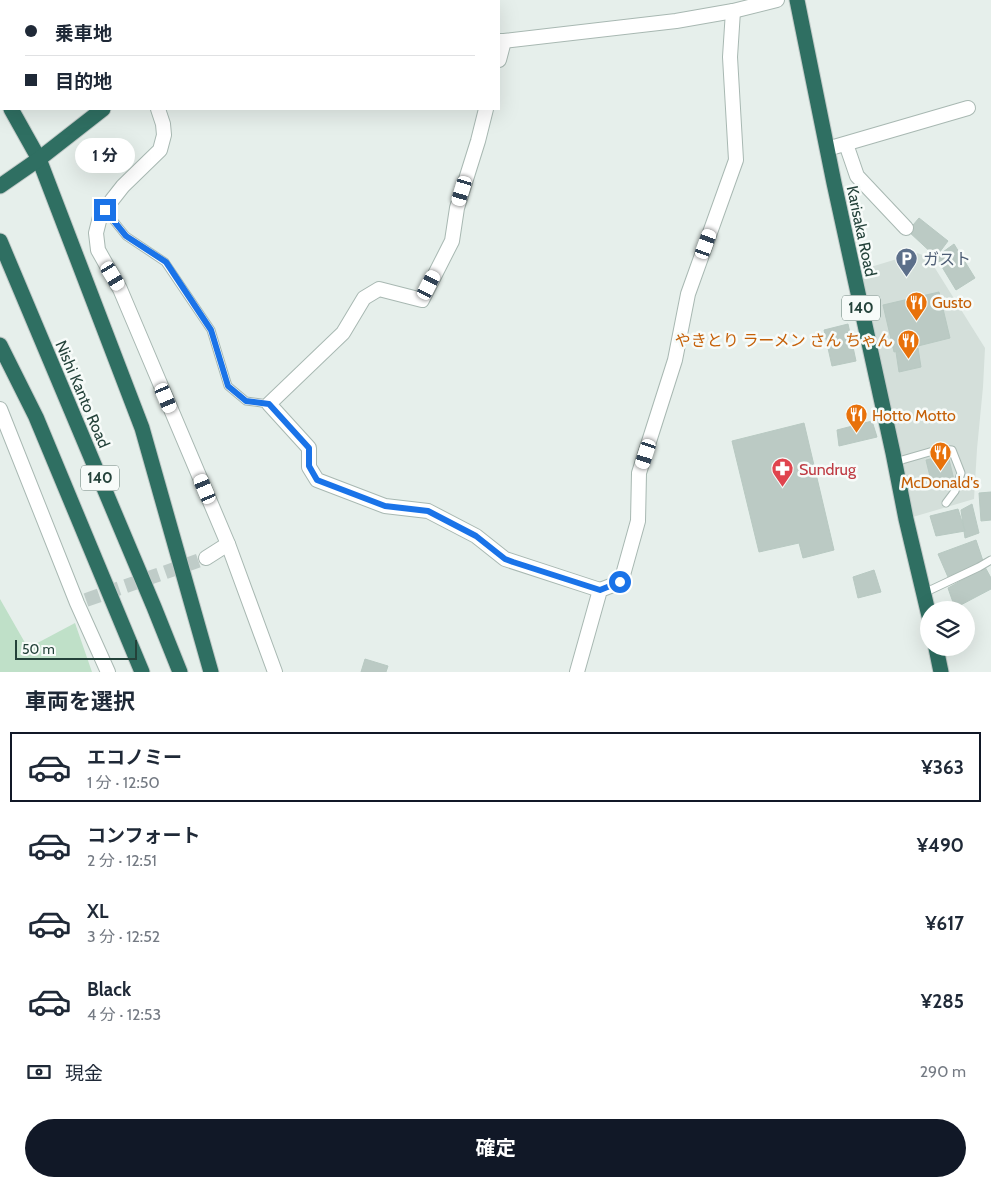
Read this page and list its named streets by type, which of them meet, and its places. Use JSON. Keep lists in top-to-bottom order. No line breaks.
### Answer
{"streets":{"highway":["Karisaka Road","140","Nishi Kanto Road"]},"places":{"parking":["ガスト"],"restaurant":["Gusto","やきとり ラーメン さん ちゃん","Hotto Motto","McDonald's"],"pharmacy":["Sundrug"]},"scale_bar":"50 m","page":{"banner":["乗車地","目的地"],"bubble":"1 分","scale":"50 m","heading":"車両を選択","list":[{"name":"エコノミー","note":"1 分 · 12:50","value":"¥363"},{"name":"コンフォート","note":"2 分 · 12:51","value":"¥490"},{"name":"XL","note":"3 分 · 12:52","value":"¥617"},{"name":"Black","note":"4 分 · 12:53","value":"¥285"}],"pay":["現金","290 m"],"buttons":"確定"}}
